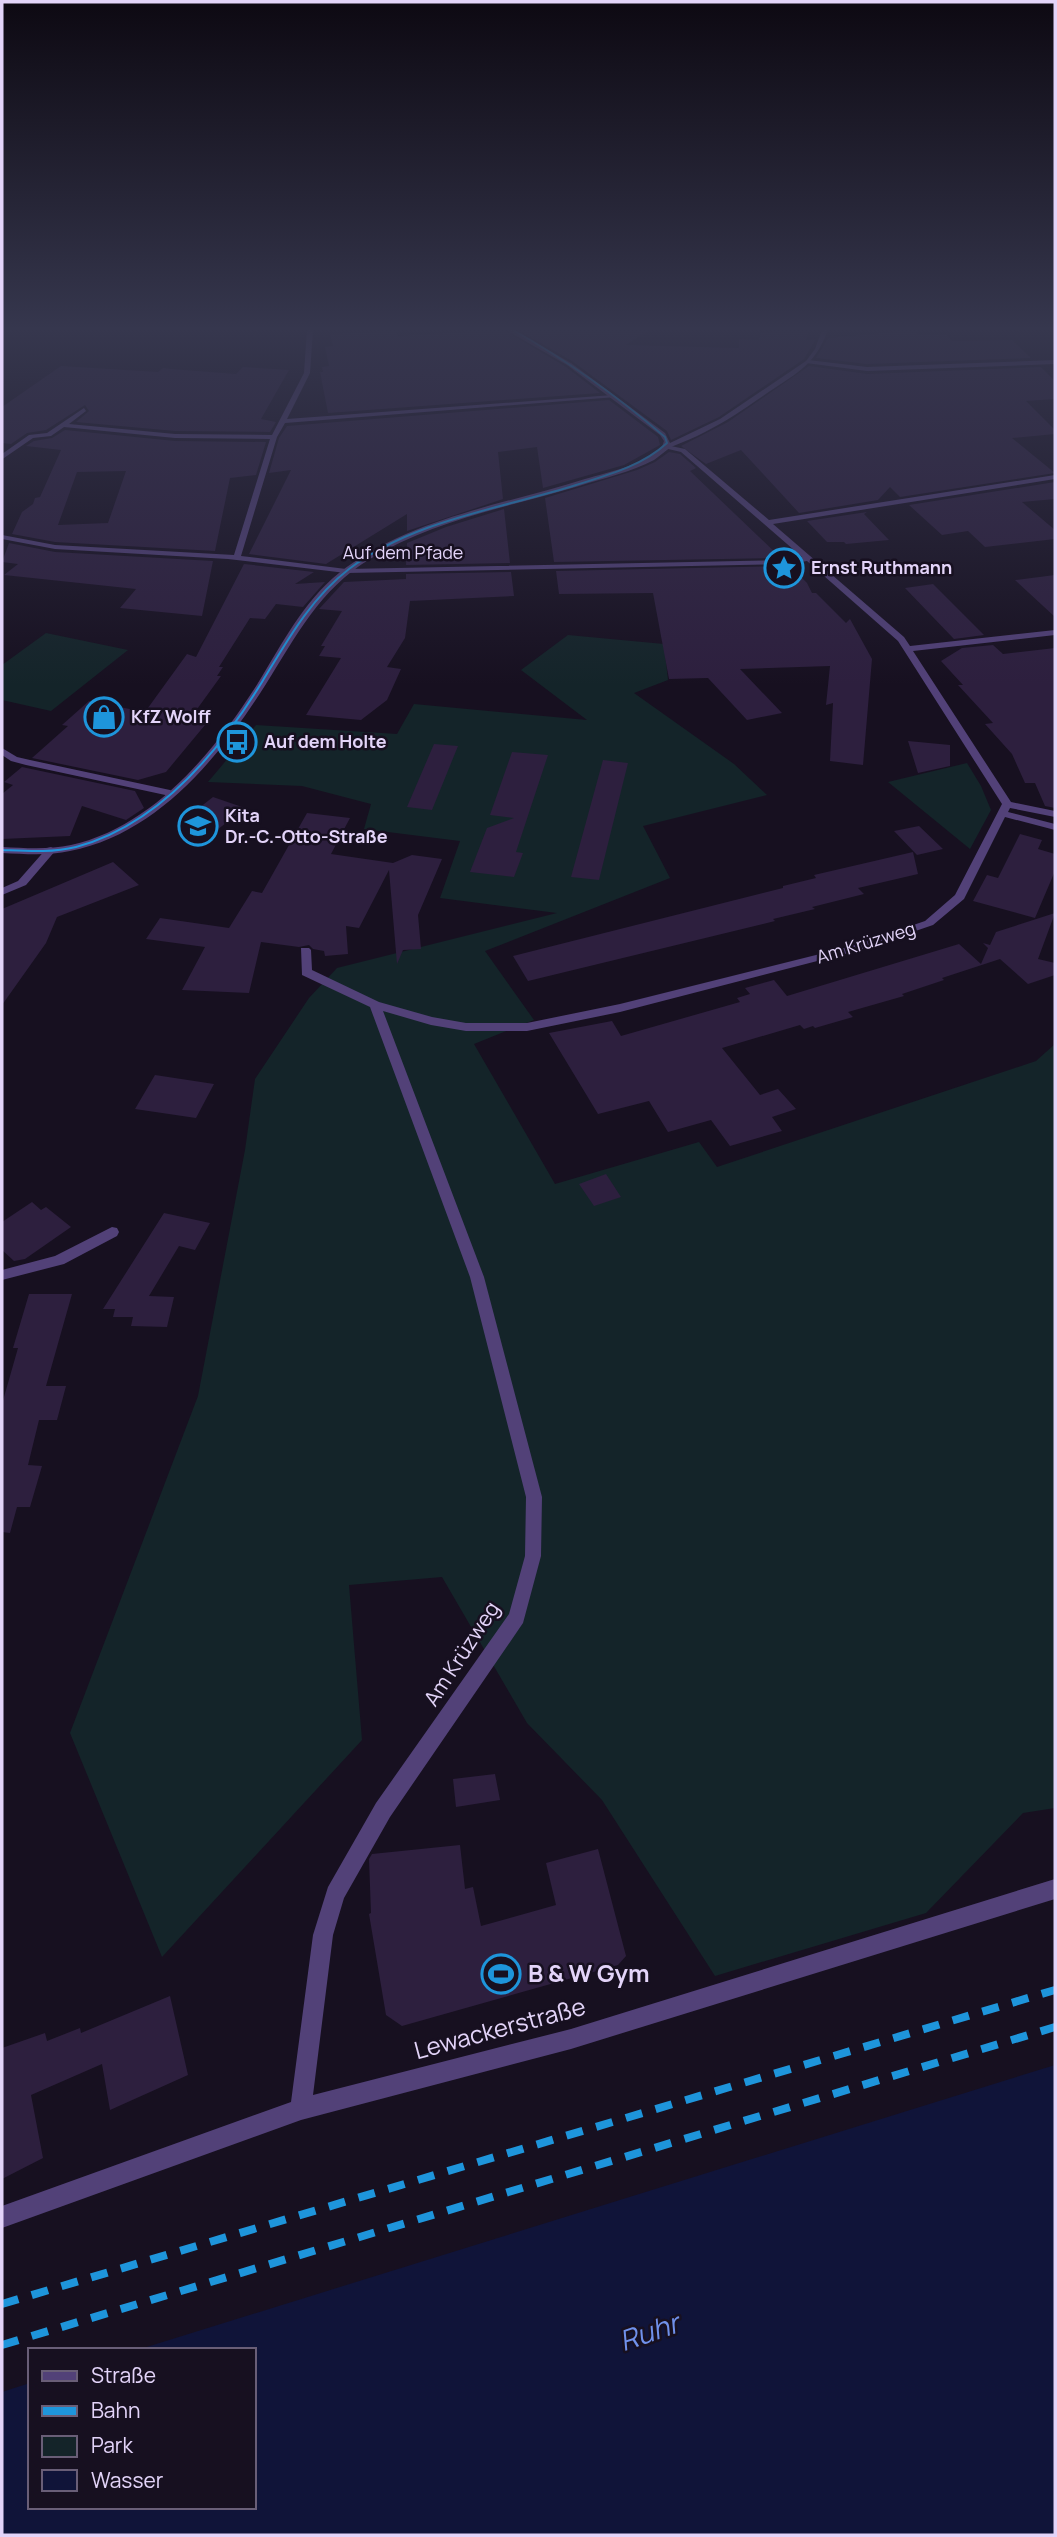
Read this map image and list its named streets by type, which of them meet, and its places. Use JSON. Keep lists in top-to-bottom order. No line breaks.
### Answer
{"streets":{"street":["Auf dem Pfade","Am Krüzweg","Lewackerstraße"]},"crossings":[["Am Krüzweg","Lewackerstraße"]],"water":["Ruhr"],"places":{"place":["Ernst Ruthmann"],"shop":["KfZ Wolff"],"bus stop":["Auf dem Holte"],"school or university":["Kita Dr.-C.-Otto-Straße"],"sports":["B & W Gym"]},"legend":["Straße","Bahn","Park","Wasser"]}
